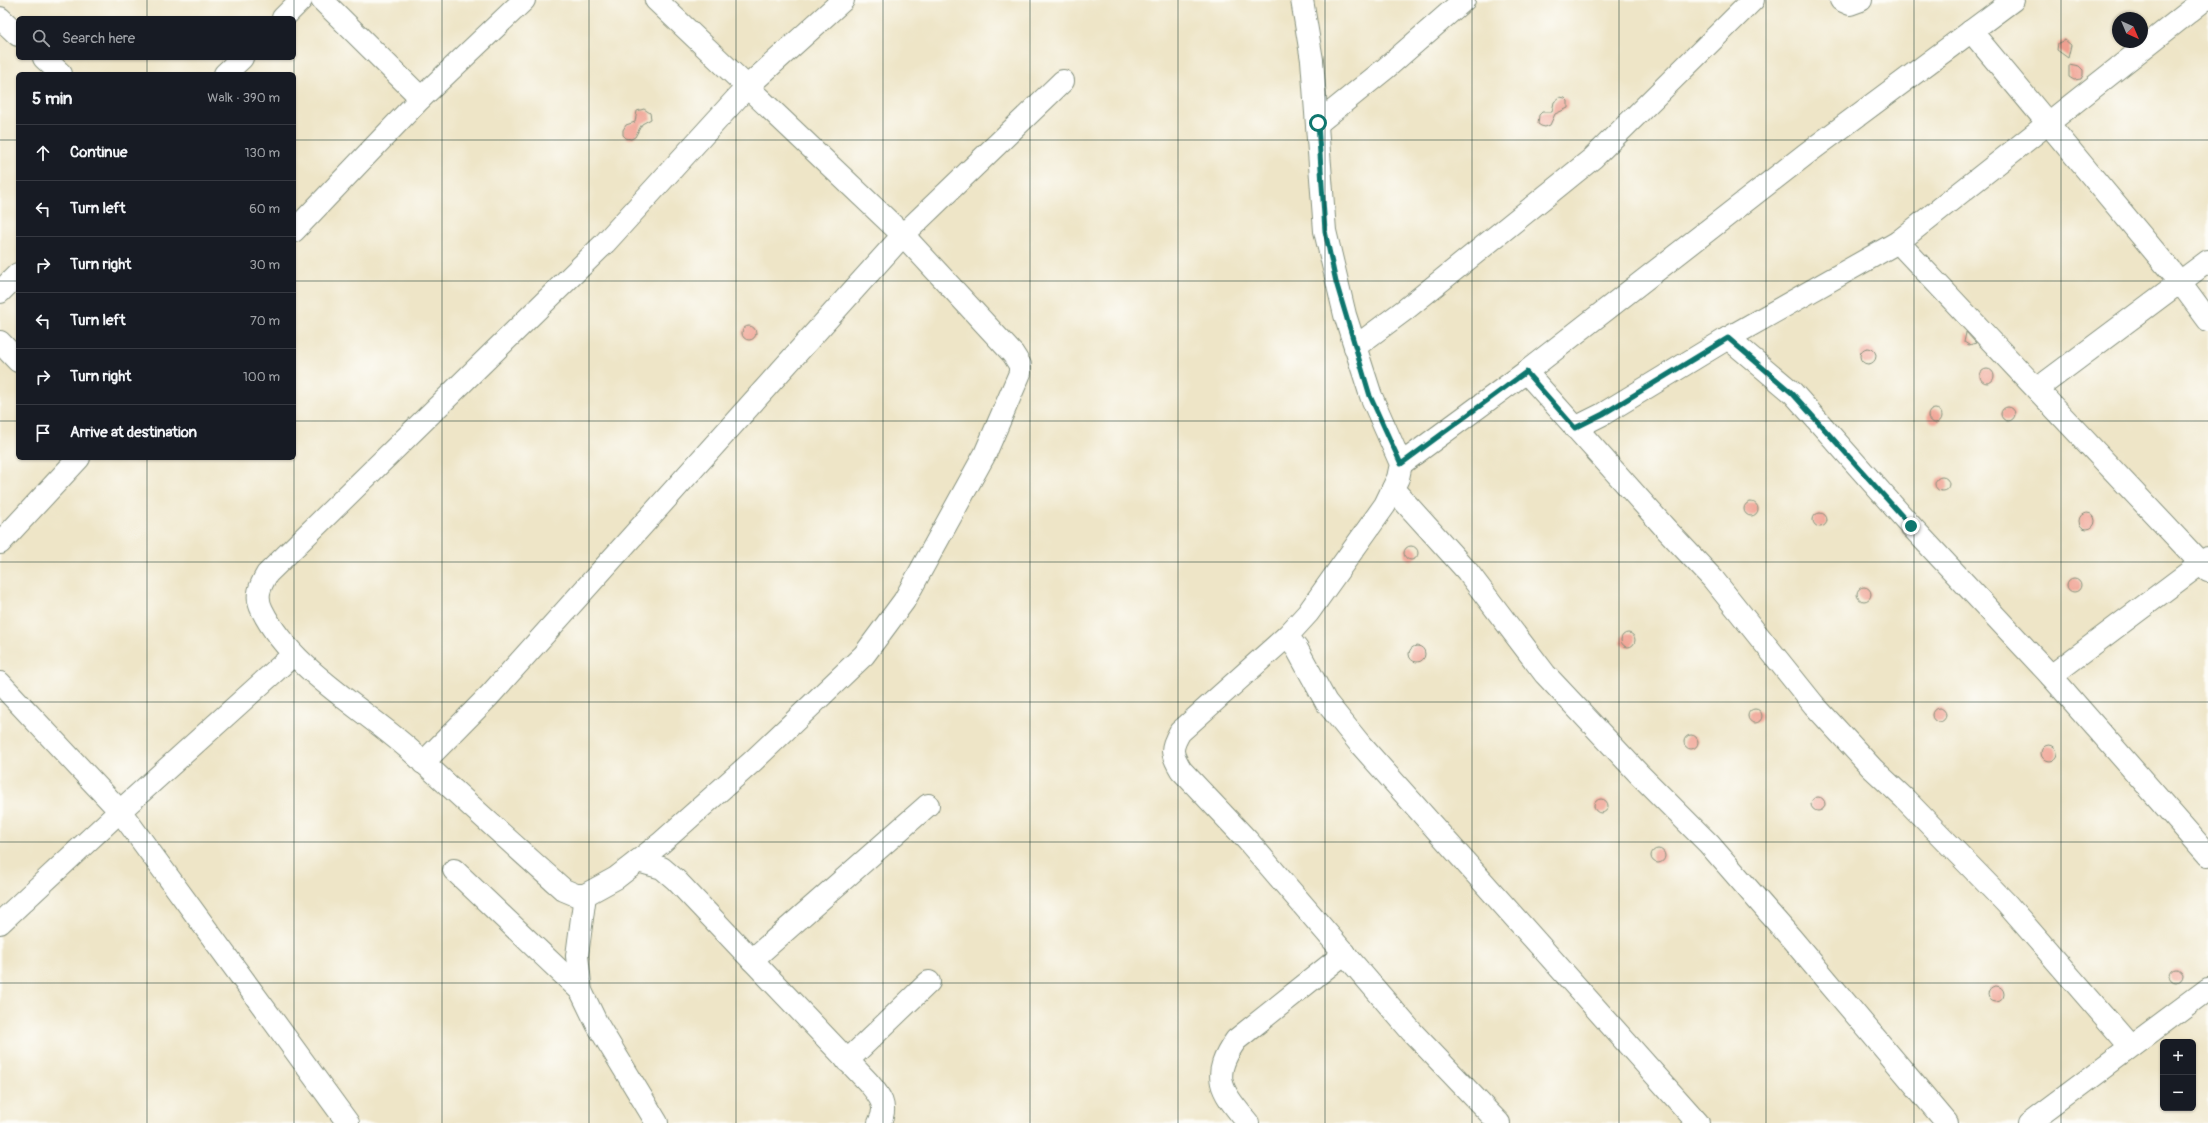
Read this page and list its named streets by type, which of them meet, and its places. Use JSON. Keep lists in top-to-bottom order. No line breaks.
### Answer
{"north":"bottom right","page":{"search":"Search here","heading":["5 min","Walk · 390 m"],"list":[["Continue","130 m"],["Turn left","60 m"],["Turn right","30 m"],["Turn left","70 m"],["Turn right","100 m"],"Arrive at destination"],"map_buttons":["+","−"]}}
